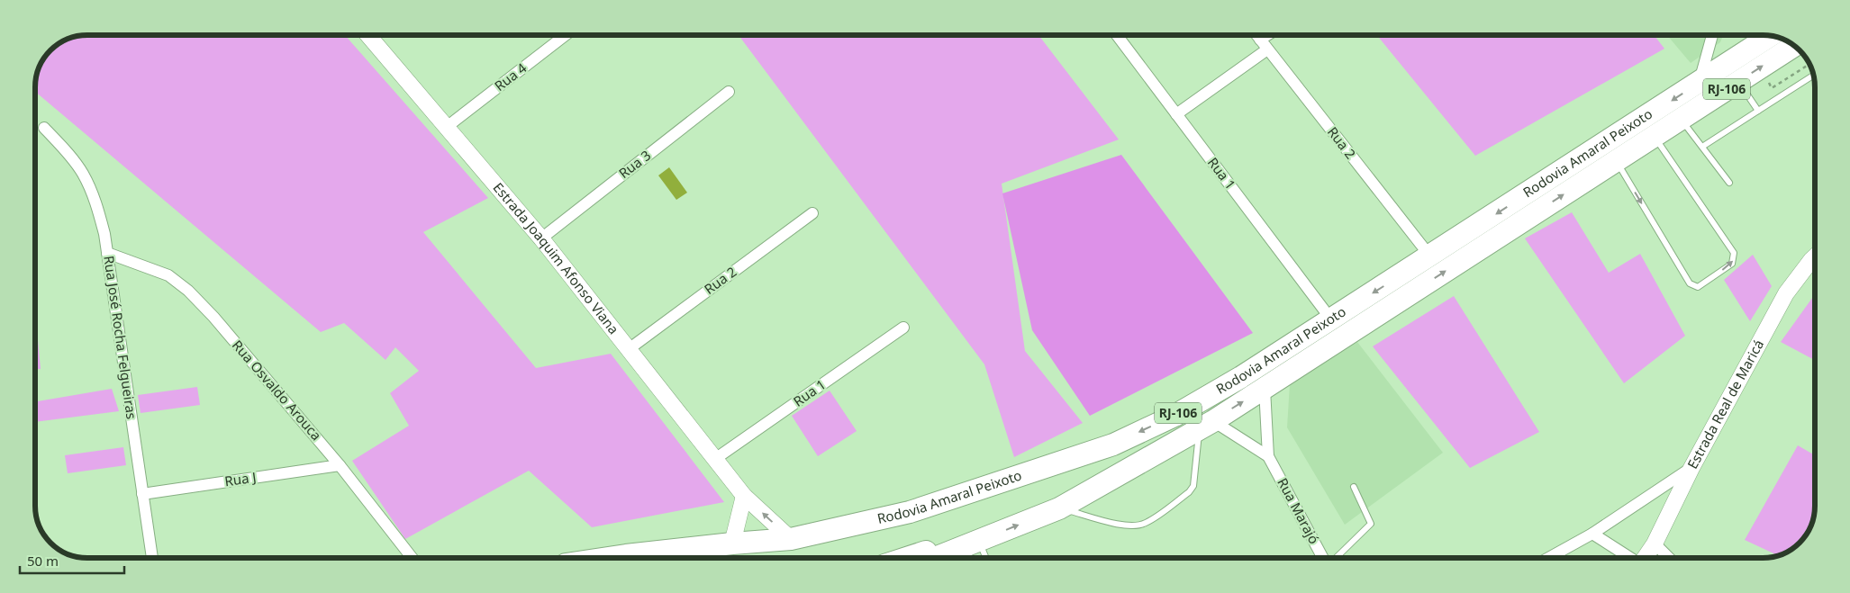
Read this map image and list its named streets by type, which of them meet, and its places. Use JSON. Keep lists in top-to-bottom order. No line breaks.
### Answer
{"streets":{"highway":["RJ-106","Rodovia Amaral Peixoto"],"street":["Rua 4","Rua 2","Rua 3","Rua 1","Estrada Joaquim Afonso Viana","Rua José Rocha Felgueiras","Rua Osvaldo Arouca","Estrada Real de Maricá","Rua J","Rua Marajó"]},"crossings":[["Rua 4","Estrada Joaquim Afonso Viana"],["Rua 2","Rodovia Amaral Peixoto"],["Rua 2","Estrada Joaquim Afonso Viana"],["Rodovia Amaral Peixoto","Rua 1"],["Rodovia Amaral Peixoto","Estrada Joaquim Afonso Viana"],["Rodovia Amaral Peixoto","Rua Marajó"],["Rua 3","Estrada Joaquim Afonso Viana"],["Rua 1","Estrada Joaquim Afonso Viana"],["Rua José Rocha Felgueiras","Rua Osvaldo Arouca"],["Rua José Rocha Felgueiras","Rua J"],["Rua Osvaldo Arouca","Rua J"]],"scale_bar":"50 m"}
